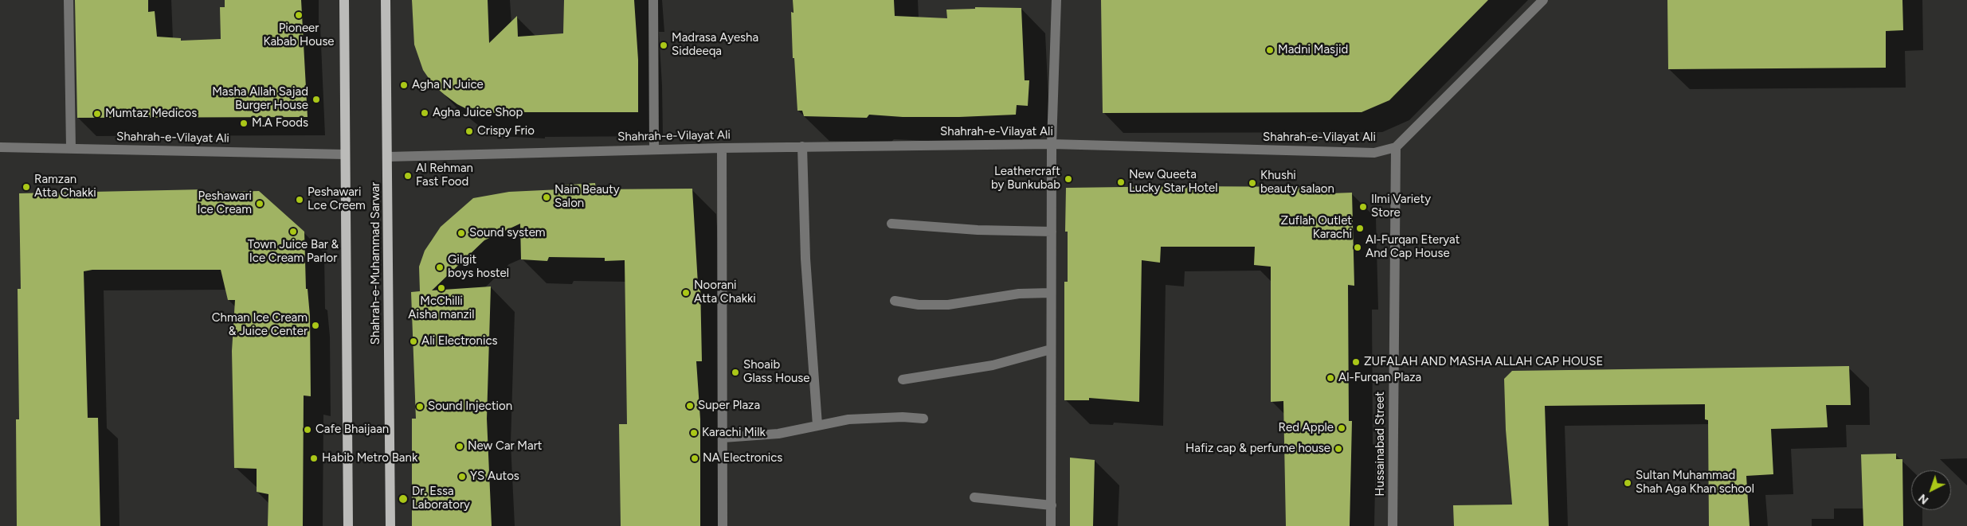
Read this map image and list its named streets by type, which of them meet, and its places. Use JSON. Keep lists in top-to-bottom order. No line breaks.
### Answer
{"streets":{"main road":["Shahrah-e-Muhammad Sarwar"],"street":["Shahrah-e-Vilayat Ali","Hussainabad Street"]},"crossings":[["Shahrah-e-Vilayat Ali","Shahrah-e-Muhammad Sarwar"],["Shahrah-e-Vilayat Ali","Hussainabad Street"]],"places":["Pioneer Kabab House","Madrasa Ayesha Siddeeqa","Madni Masjid","Agha N Juice","Masha Allah Sajad Burger House","Agha Juice Shop","Mumtaz Medicos","M.A Foods","Crispy Frio","Al Rehman Fast Food","Leathercraft by Bunkubab","New Queeta Lucky Star Hotel","Khushi beauty salaon","Ramzan Atta Chakki","Nain Beauty Salon","Peshawari Lce Creem","Peshawari Ice Cream","Ilmi Variety Store","Zuflah Outlet Karachi","Town Juice Bar & Ice Cream Parlor","Sound system","Al-Furqan Eteryat And Cap House","Gilgit boys hostel","McChilli Aisha manzil","Noorani Atta Chakki","Chman Ice Cream & Juice Center","Ali Electronics","ZUFALAH AND MASHA ALLAH CAP HOUSE","Shoaib Glass House","Al-Furqan Plaza","Super Plaza","Sound Injection","Red Apple","Cafe Bhaijaan","Karachi Milk","New Car Mart","Hafiz cap & perfume house","Habib Metro Bank","NA Electronics","YS Autos","Sultan Muhammad Shah Aga Khan school","Dr. Essa Laboratory"],"north":"bottom left"}
